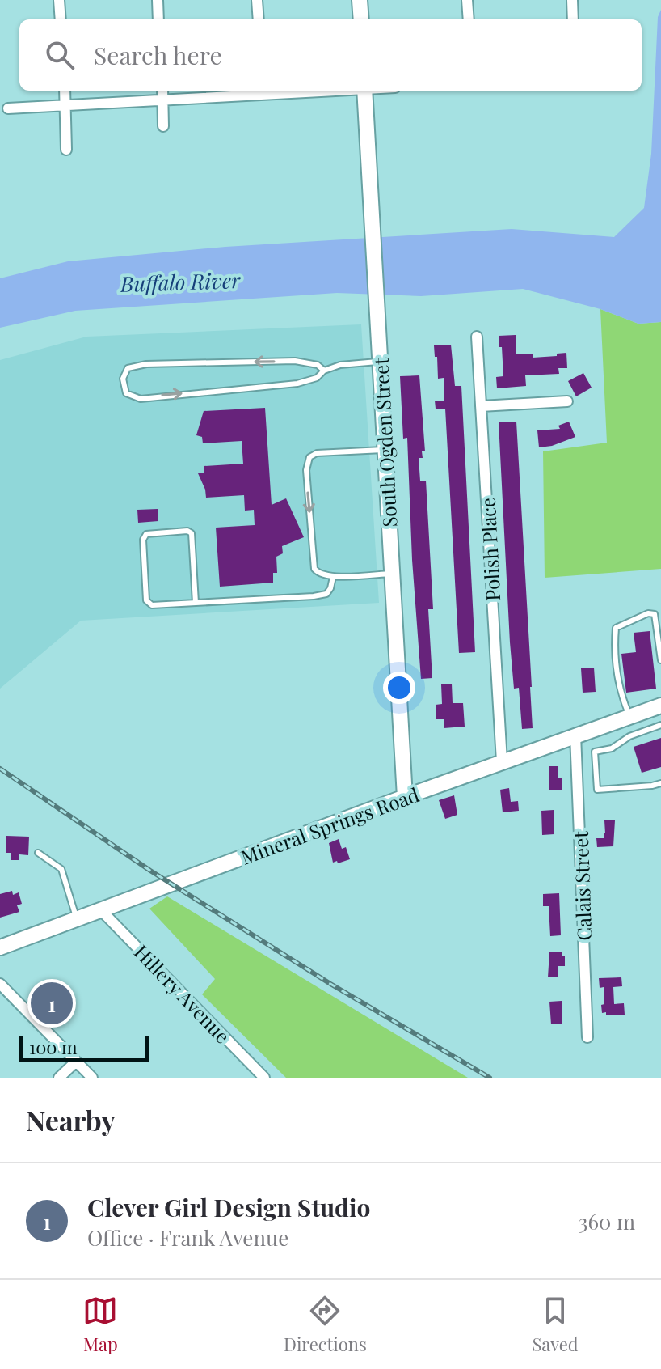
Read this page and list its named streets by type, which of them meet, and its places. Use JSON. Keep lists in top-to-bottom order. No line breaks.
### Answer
{"streets":{"street":["South Ogden Street","Polish Place","Mineral Springs Road","Calais Street","Hillery Avenue"]},"crossings":[["South Ogden Street","Mineral Springs Road"],["Polish Place","Mineral Springs Road"],["Mineral Springs Road","Calais Street"],["Mineral Springs Road","Hillery Avenue"]],"water":["Buffalo River"],"scale_bar":"100 m","page":{"search":"Search here","pins":"1","scale":"100 m","heading":"Nearby","list":[{"mark":"1","name":"Clever Girl Design Studio","note":"Office · Frank Avenue","value":"360 m"}],"nav":["Map","Directions","Saved"]}}
